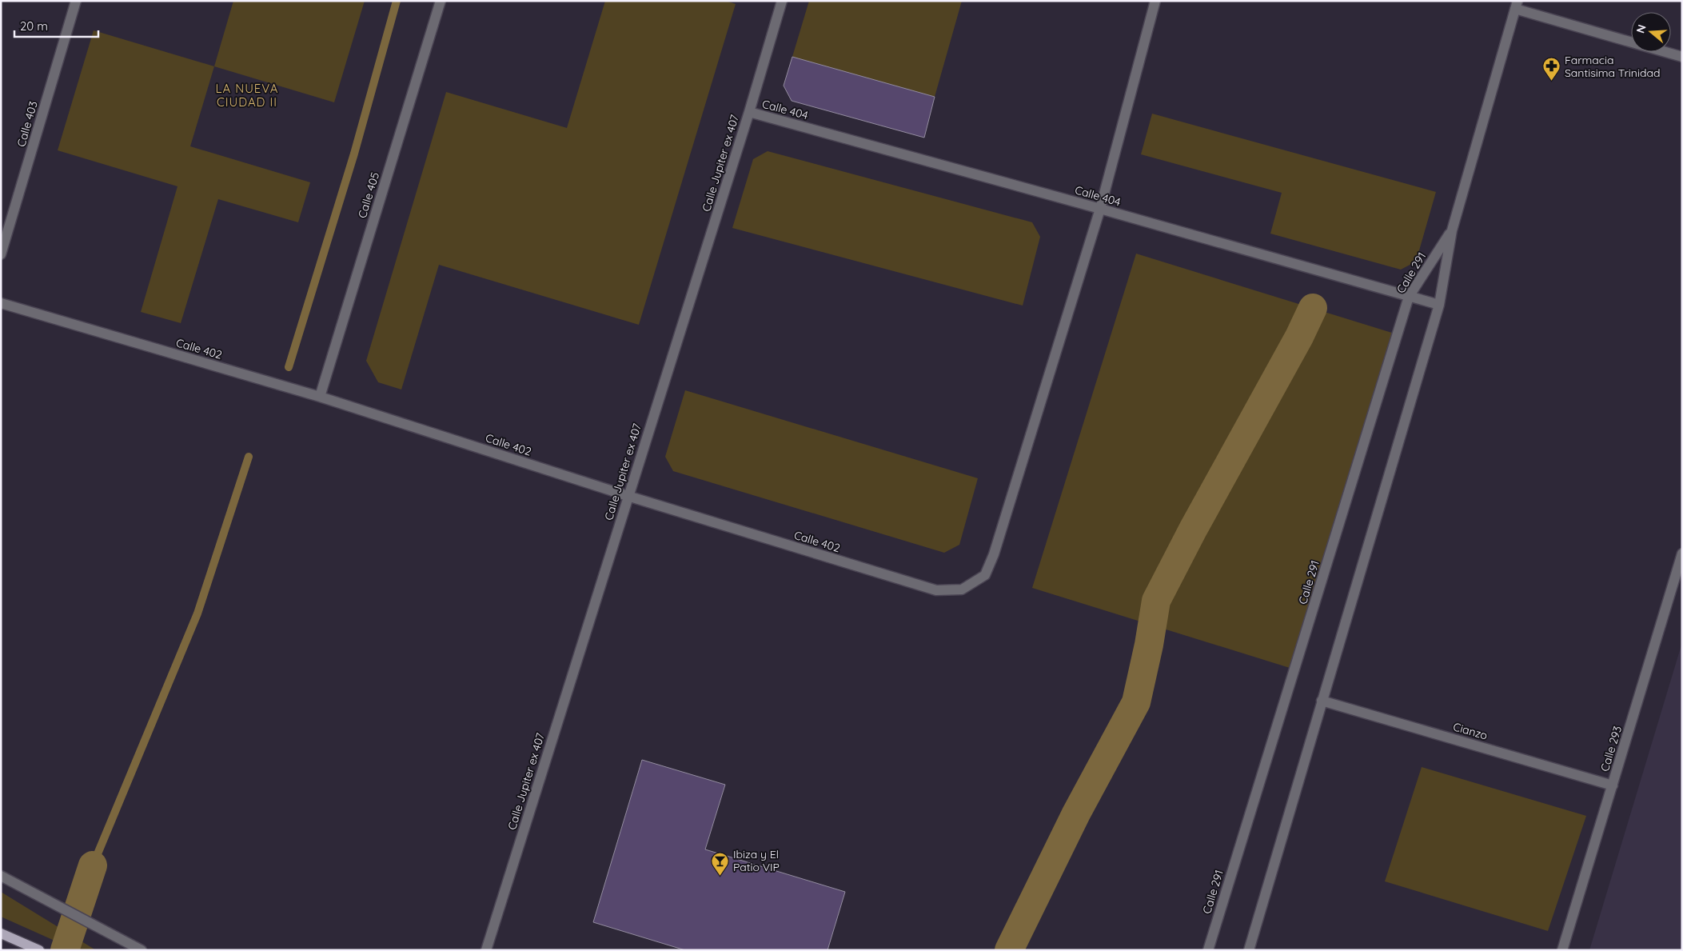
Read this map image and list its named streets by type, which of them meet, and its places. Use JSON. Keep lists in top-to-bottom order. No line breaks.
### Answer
{"streets":{"street":["Calle 404","Calle 403","Calle Jupiter ex 407","Calle 405","Calle 291","Calle 402","Cianzo","Calle 293"]},"crossings":[["Calle 404","Calle Jupiter ex 407"],["Calle 404","Calle 291"],["Calle 404","Calle 402"],["Calle Jupiter ex 407","Calle 402"],["Calle 405","Calle 402"],["Calle 291","Cianzo"],["Cianzo","Calle 293"]],"districts":["LA NUEVA CIUDAD II"],"places":{"pharmacy":["Farmacia Santisima Trinidad"],"bar":["Ibiza y El Patio VIP"]},"scale_bar":"20 m","north":"left"}
